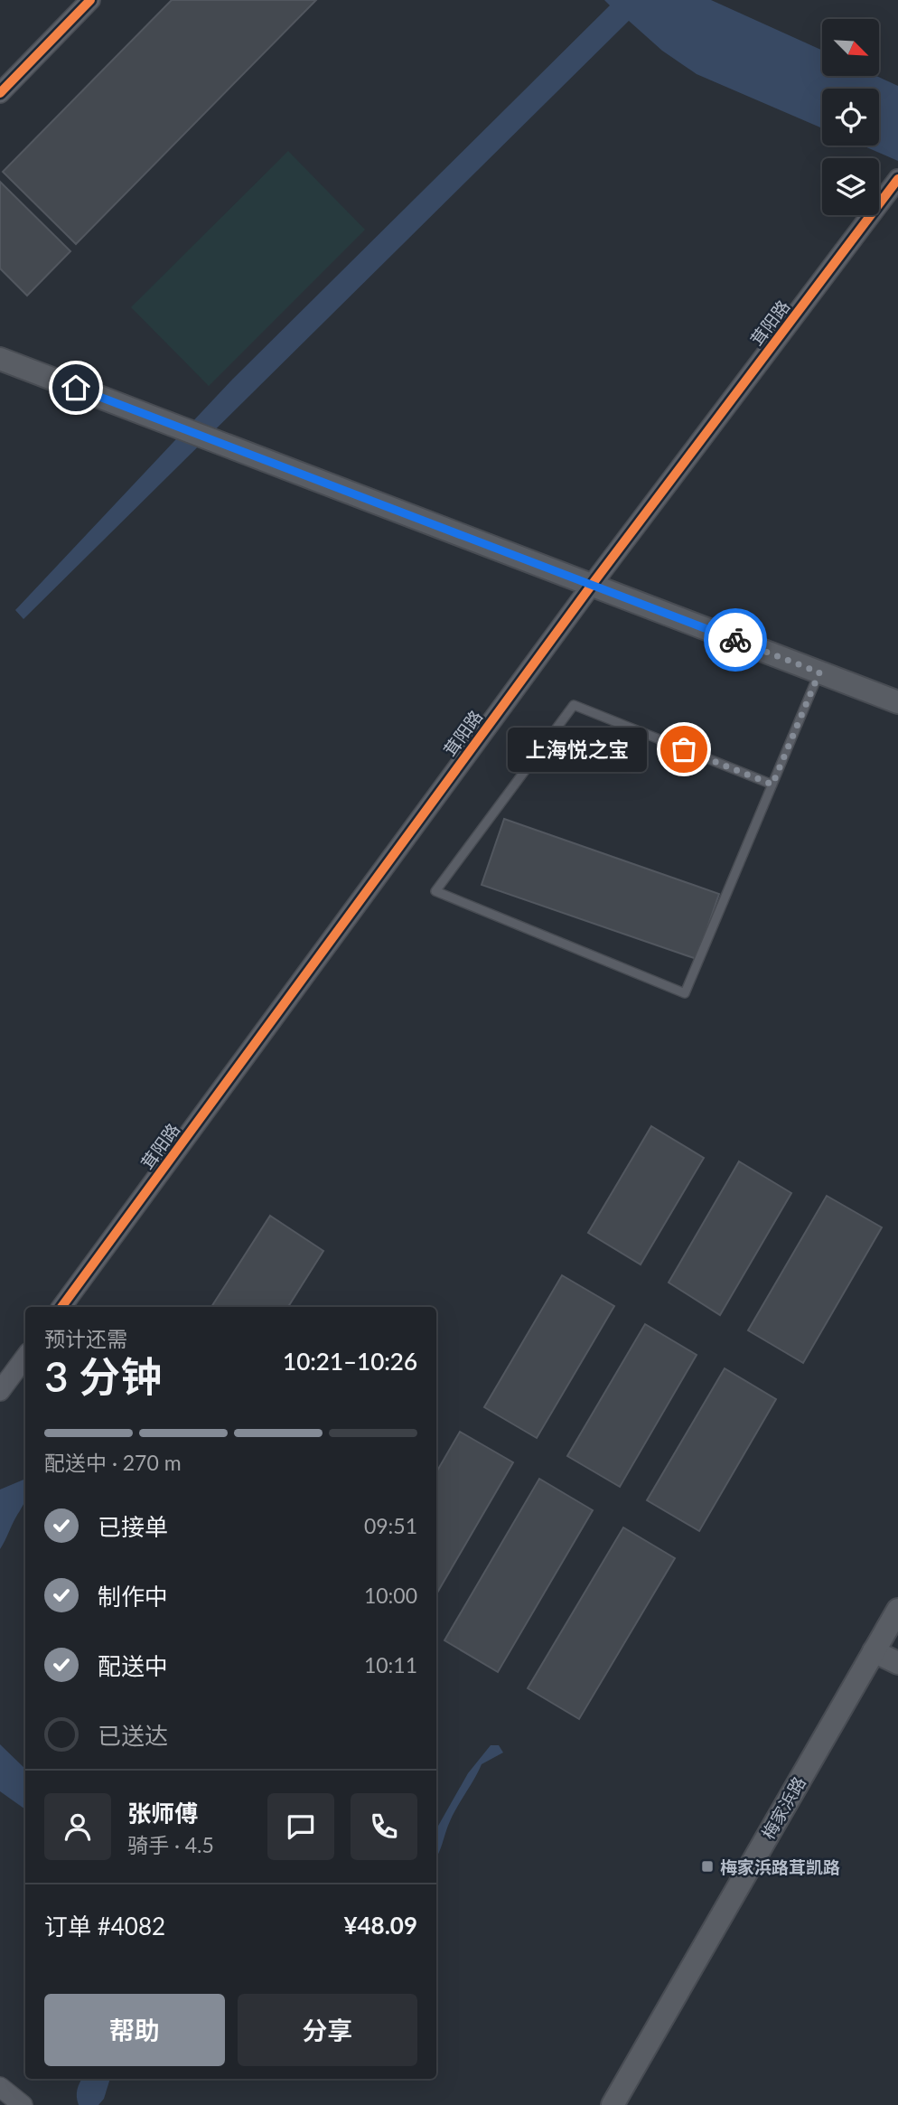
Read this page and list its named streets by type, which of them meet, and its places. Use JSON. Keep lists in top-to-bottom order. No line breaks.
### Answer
{"streets":{"main road":["梅家浜路"],"street":["茸阳路"]},"places":{"other":["上海悦之宝"],"transit":["梅家浜路茸凯路"]},"north":"bottom right","page":{"bubble":"上海悦之宝","heading":["3 分钟","预计还需","10:21–10:26"],"panel":["张师傅","骑手 · 4.5","订单 #4082","¥48.09"],"bar":"配送中 · 270 m","list":[["已接单","09:51"],["制作中","10:00"],["配送中","10:11"],"已送达"],"buttons":["帮助","分享"]}}
